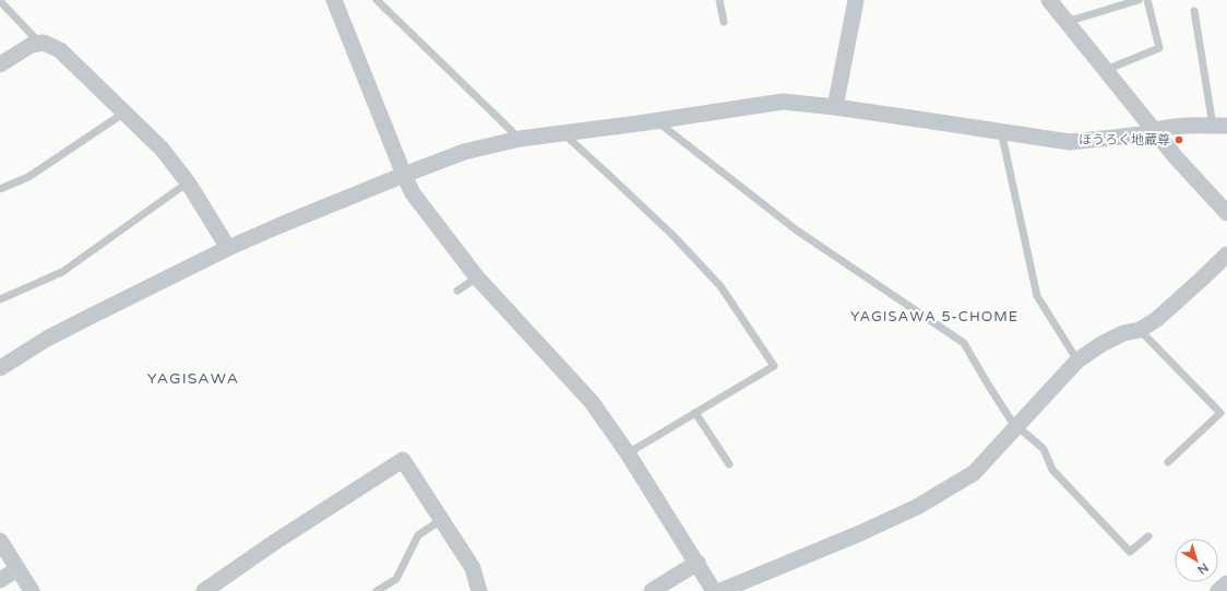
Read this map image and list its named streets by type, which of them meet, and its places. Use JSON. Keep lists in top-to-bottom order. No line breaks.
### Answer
{"districts":["YAGISAWA 5-CHOME","YAGISAWA"],"places":["ほうろく地蔵尊"],"north":"bottom right"}
